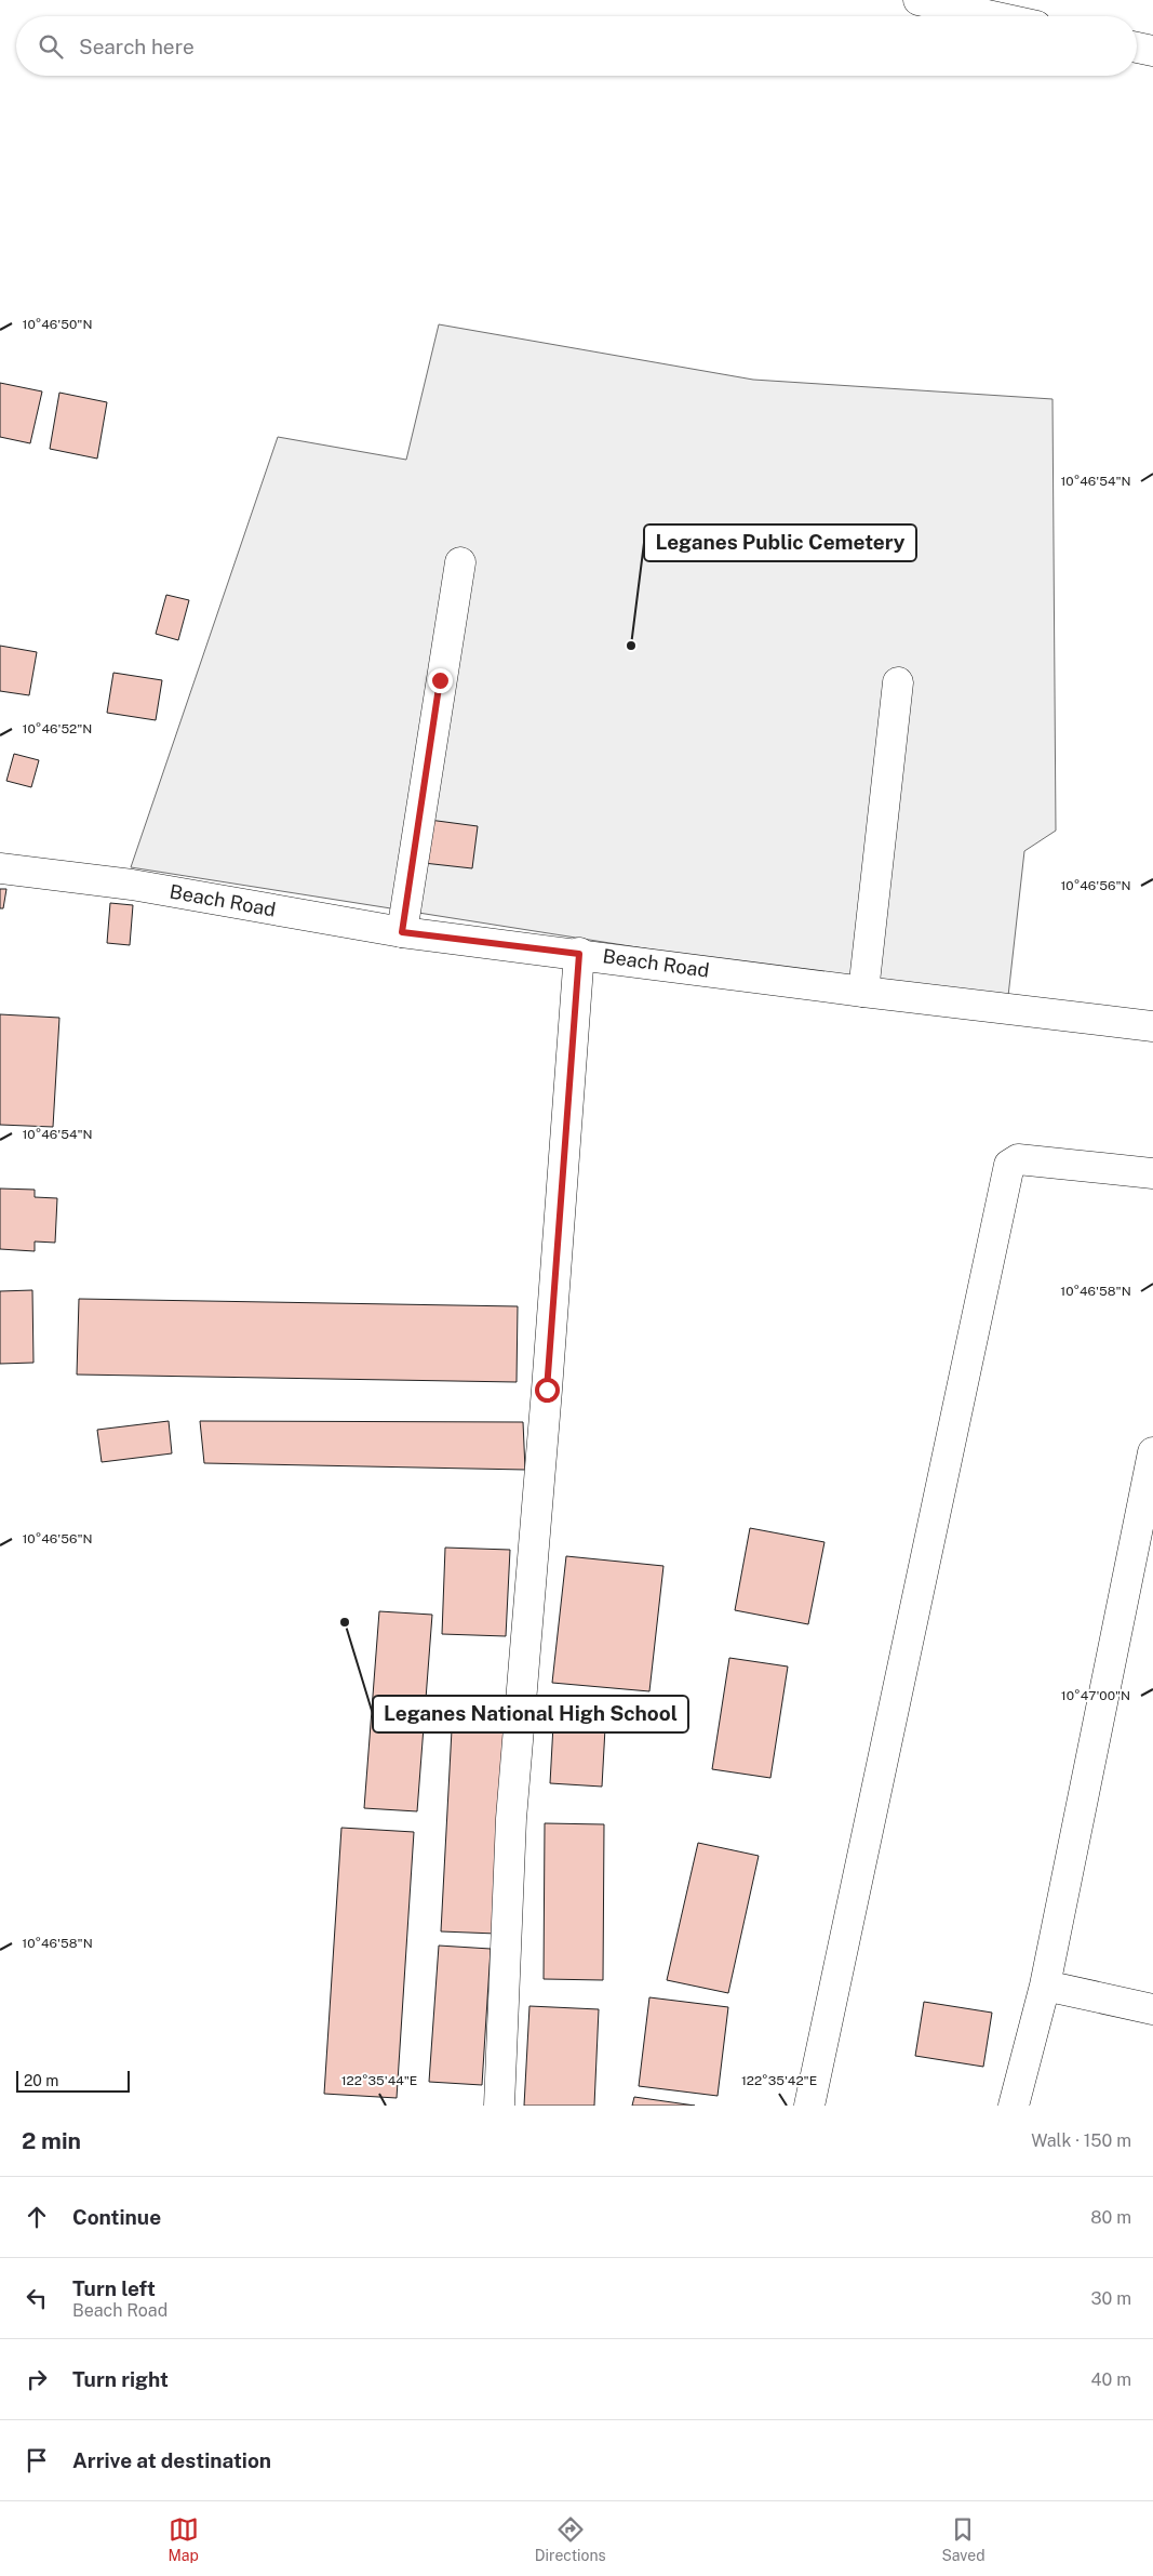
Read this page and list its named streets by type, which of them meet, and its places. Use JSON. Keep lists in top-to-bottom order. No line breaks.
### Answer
{"streets":{"street":["Beach Road"]},"places":["Leganes Public Cemetery","Leganes National High School"],"scale_bar":"20 m","page":{"search":"Search here","scale":"20 m","heading":["2 min","Walk · 150 m"],"list":[["Continue","80 m"],["Turn left","Beach Road","30 m"],["Turn right","40 m"],"Arrive at destination"],"nav":["Map","Directions","Saved"]},"coordinates":["10°46'50\"N","10°46'54\"N","10°46'52\"N","10°46'56\"N","10°46'58\"N","10°47'00\"N","122°35'44\"E","122°35'42\"E"]}
